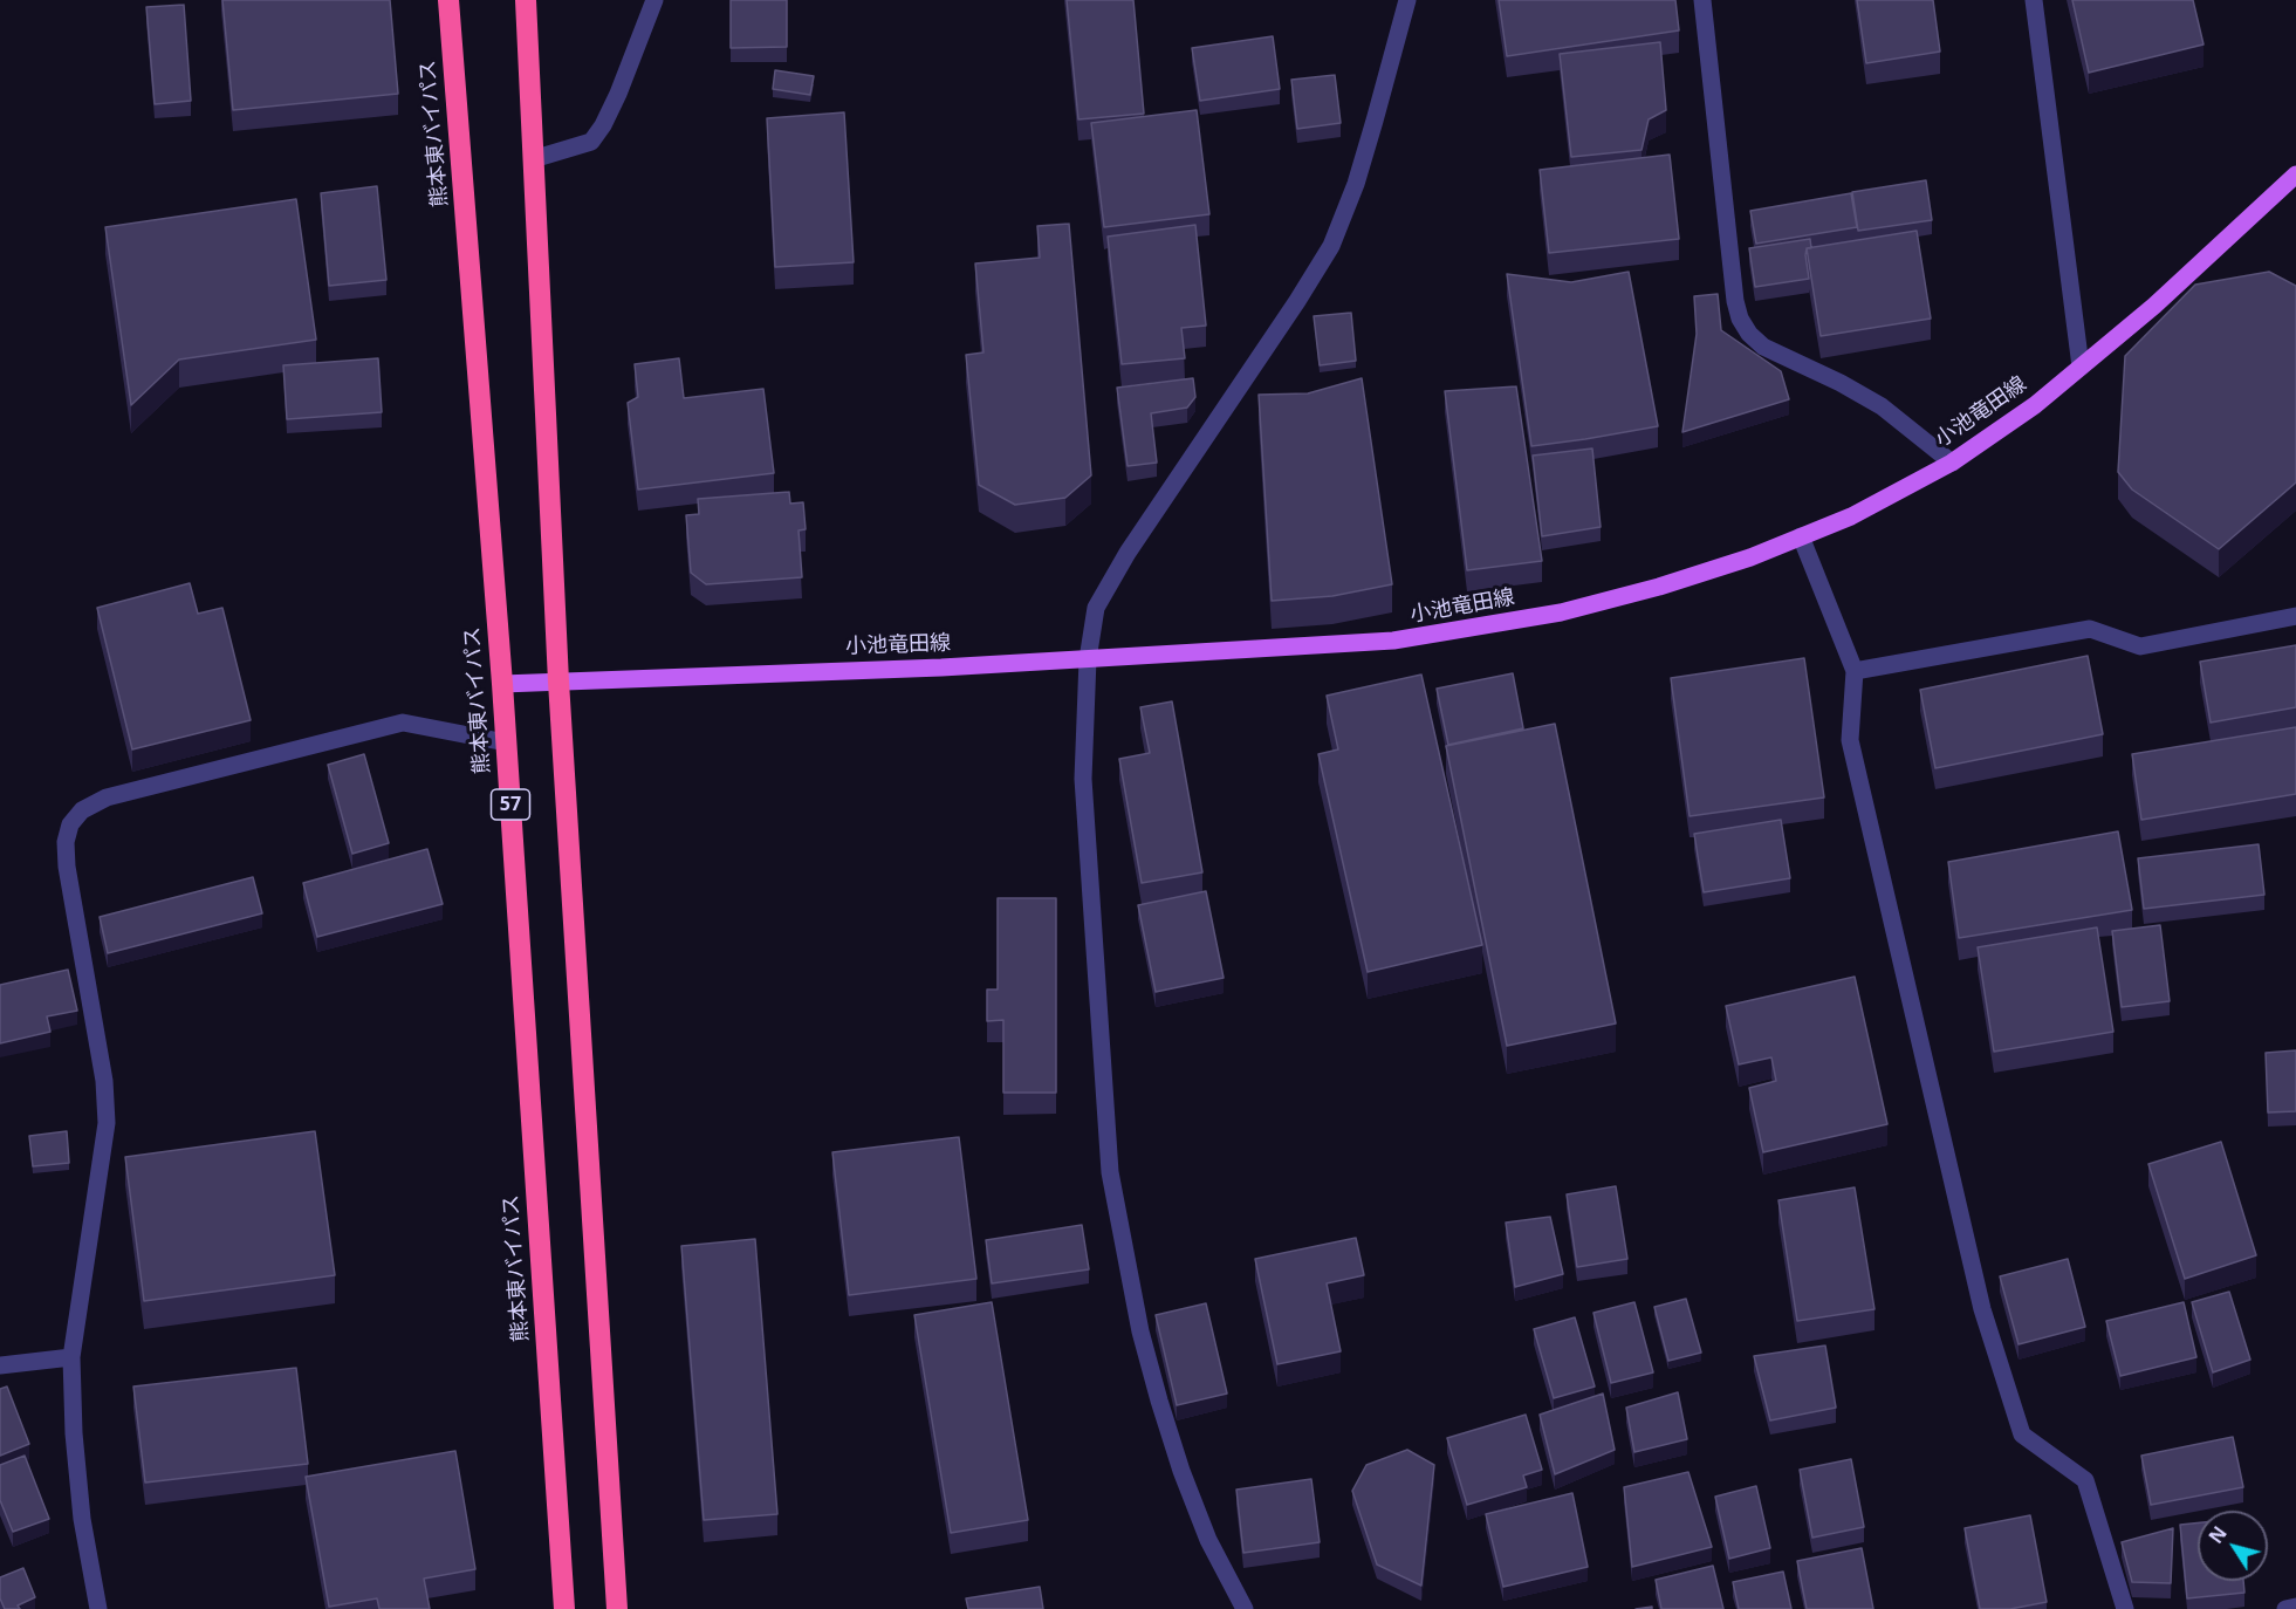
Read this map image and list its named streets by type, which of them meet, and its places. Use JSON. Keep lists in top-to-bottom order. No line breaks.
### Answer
{"streets":{"highway":["熊本東バイパス","57"],"main road":["小池竜田線"]},"crossings":[["熊本東バイパス","小池竜田線"]],"north":"top left"}
